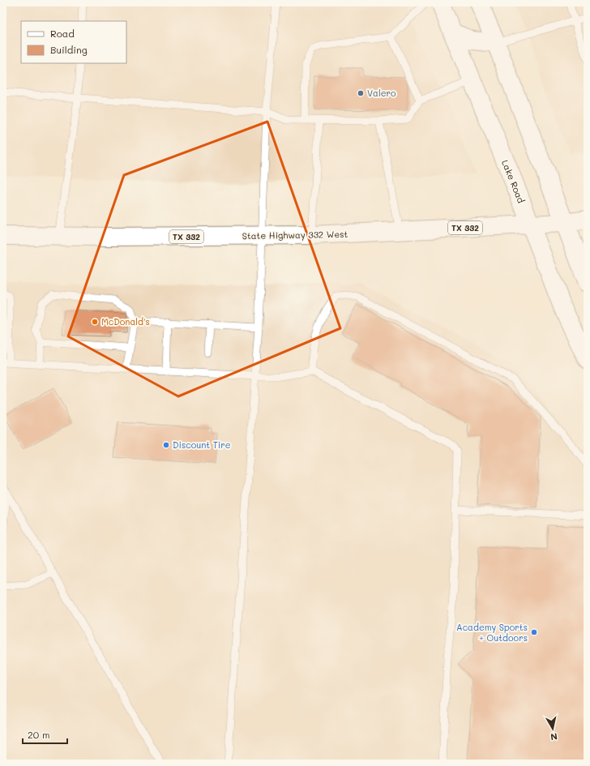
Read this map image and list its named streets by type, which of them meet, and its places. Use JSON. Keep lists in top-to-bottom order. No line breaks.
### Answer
{"streets":{"street":["Lake Road","TX 332","State Highway 332 West"]},"crossings":[["Lake Road","State Highway 332 West"]],"places":["Valero","McDonald's","Discount Tire","Academy Sports + Outdoors"],"legend":["Road","Building"],"scale_bar":"20 m","north":"bottom"}
